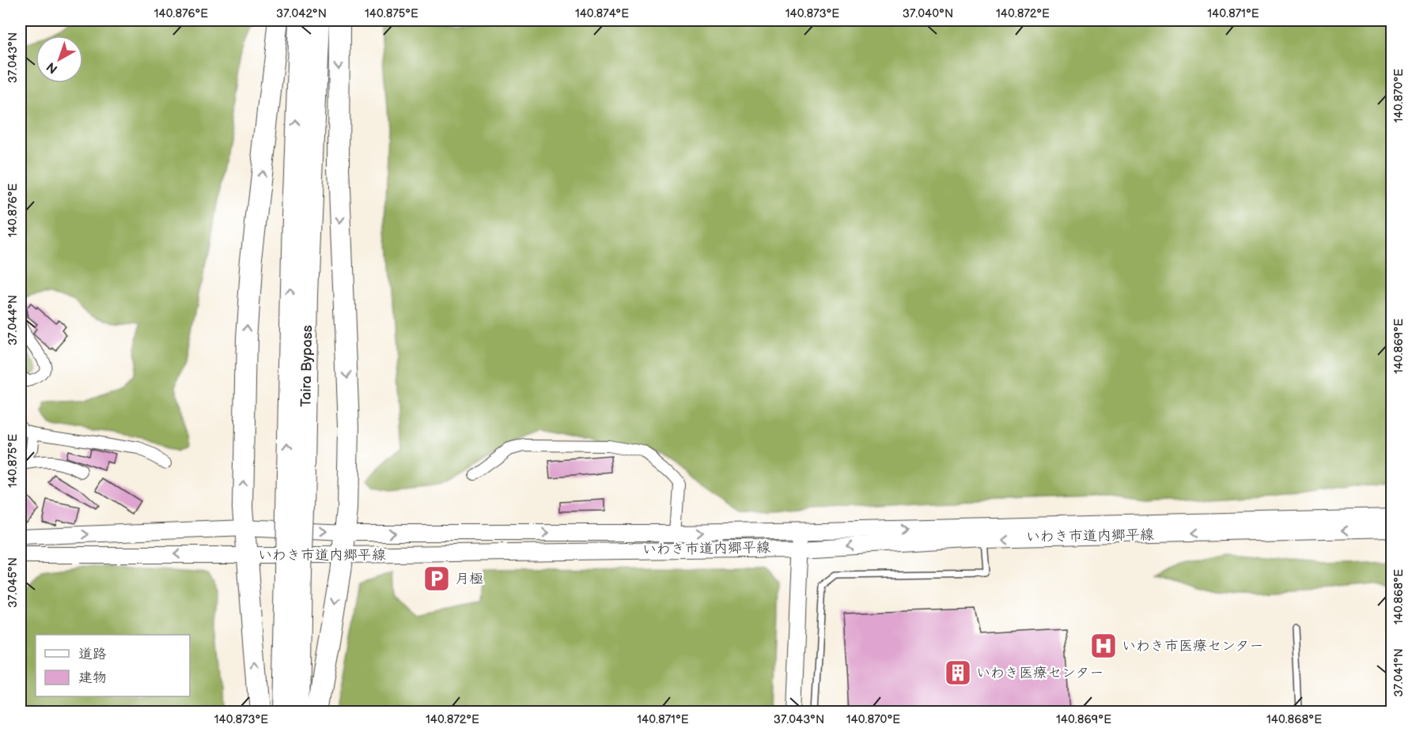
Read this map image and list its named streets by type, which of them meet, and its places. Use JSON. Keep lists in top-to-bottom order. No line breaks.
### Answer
{"streets":{"highway":["Taira Bypass"],"street":["いわき市道内郷平線"]},"places":{"parking":["月極"],"hospital":["いわき市医療センター"],"building":["いわき医療センター"]},"legend":["道路","建物"],"north":"bottom left","coordinates":["140.876°E","37.042°N","140.875°E","140.874°E","140.873°E","37.040°N","140.872°E","140.871°E","37.043°N","140.870°E","37.044°N","140.869°E","37.045°N","140.868°E","37.041°N"]}
